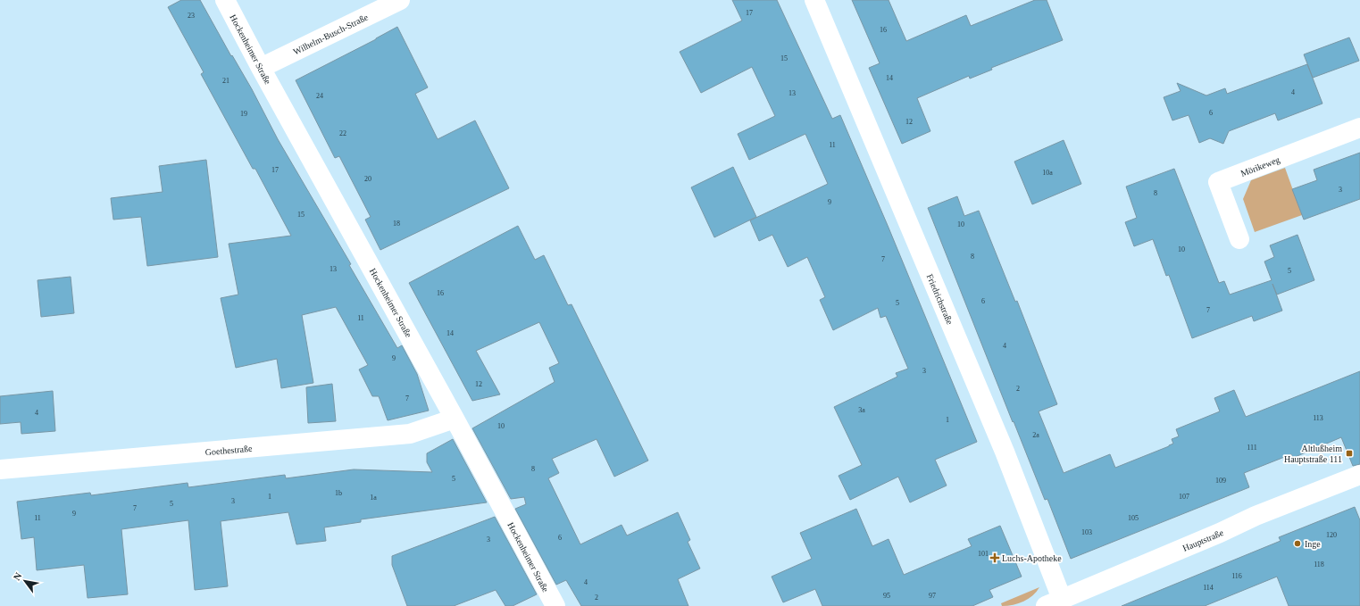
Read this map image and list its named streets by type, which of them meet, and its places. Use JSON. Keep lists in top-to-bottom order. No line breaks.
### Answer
{"streets":{"street":["Wilhelm-Busch-Straße","Hockenheimer Straße","Mörikeweg","Friedrichstraße","Goethestraße","Hauptstraße"]},"crossings":[["Wilhelm-Busch-Straße","Hockenheimer Straße"],["Hockenheimer Straße","Goethestraße"],["Friedrichstraße","Hauptstraße"]],"places":{"transit":["Altlußheim Hauptstraße 111"],"other":["Inge"],"health":["Luchs-Apotheke"]},"house_numbers":["17","23","16","15","14","21","4","13","24","6","19","12","22","11","17","10a","20","3","8","9","15","18","10","10","8","7","13","5","16","6","5","7","11","14","4","9","3","12","2","7","3a","4","113","1","10","2a","111","8","5","109","1b","1","107","1a","3","5","7","9","11","105","103","120","6","3","101","118","116","4","114","95","97","2"],"north":"top left"}
